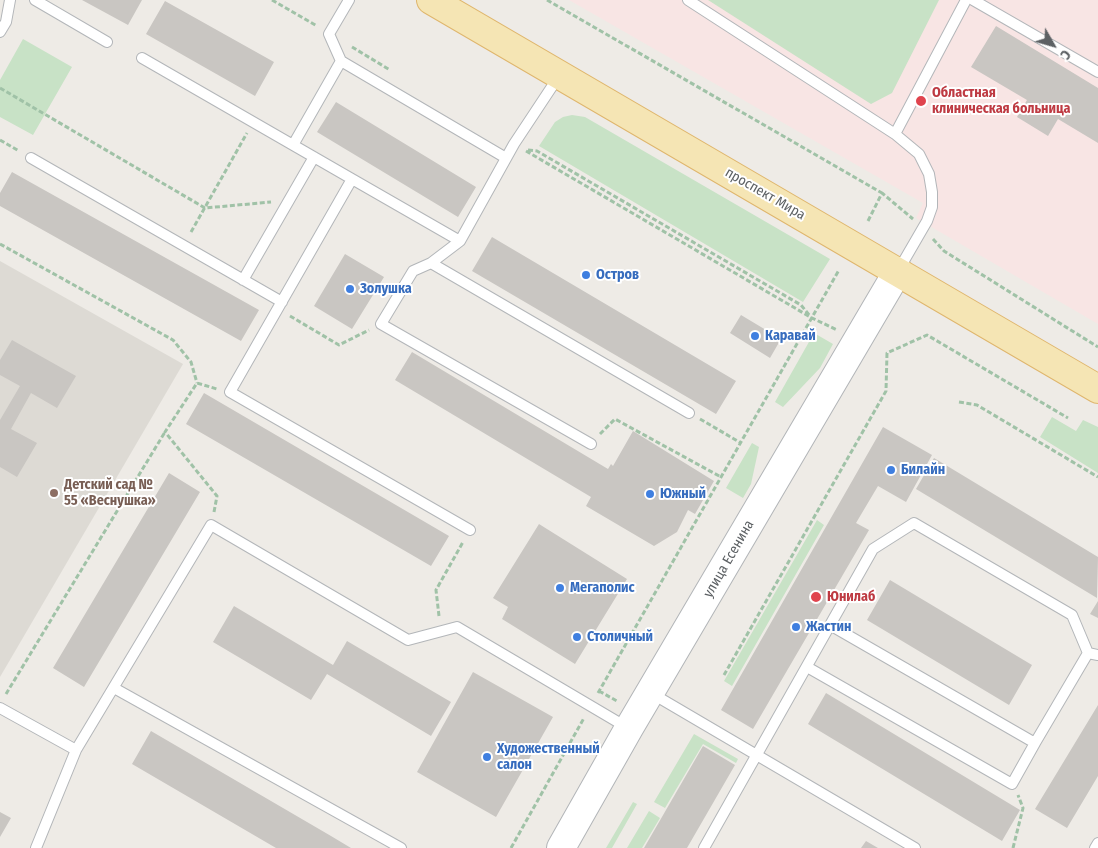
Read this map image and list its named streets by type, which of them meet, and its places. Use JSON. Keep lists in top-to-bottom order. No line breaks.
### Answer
{"streets":{"main road":["проспект Мира"],"street":["улица Есенина"]},"crossings":[["проспект Мира","улица Есенина"]],"places":["Областная клиническая больница","Остров","Золушка","Каравай","Билайн","Детский сад № 55 «Веснушка»","Южный","Мегаполис","Юнилаб","Жастин","Столичный","Художественный салон"],"north":"bottom right"}
